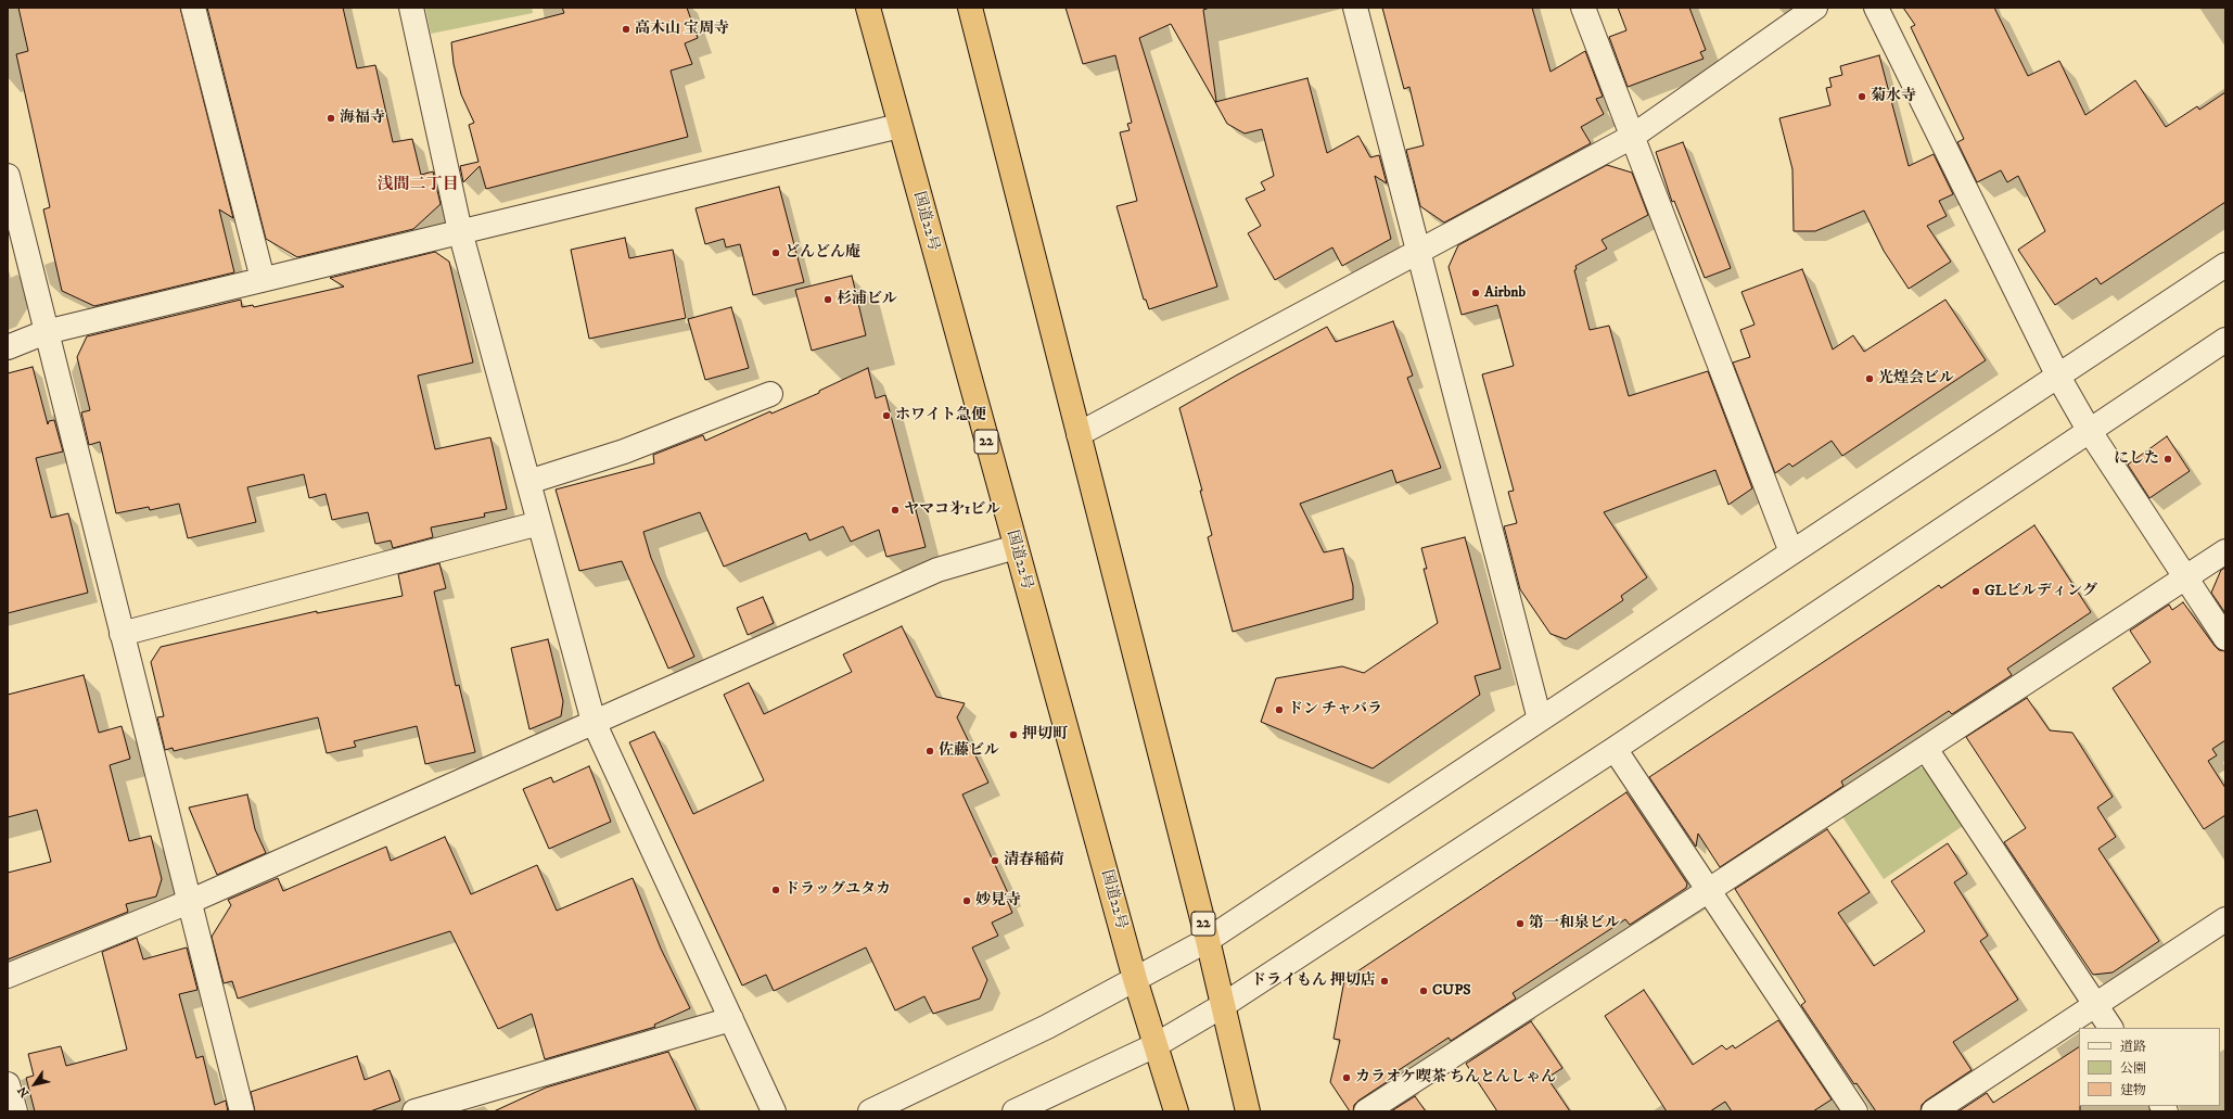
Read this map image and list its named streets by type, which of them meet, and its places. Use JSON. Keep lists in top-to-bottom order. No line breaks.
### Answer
{"streets":{"highway":["国道22号","22"]},"districts":["浅間二丁目"],"places":["高木山 宝周寺","菊水寺","海福寺","どんどん庵","Airbnb","杉浦ビル","光煌会ビル","ホワイト急便","にした","ヤマコ㐧1ビル","GLビルディング","ドン チャバラ","押切町","佐藤ビル","清春稲荷","ドラッグユタカ","妙見寺","第一和泉ビル","ドライもん 押切店","CUPS","カラオケ喫茶 ちんとんしゃん"],"legend":["道路","公園","建物"],"north":"bottom left"}
